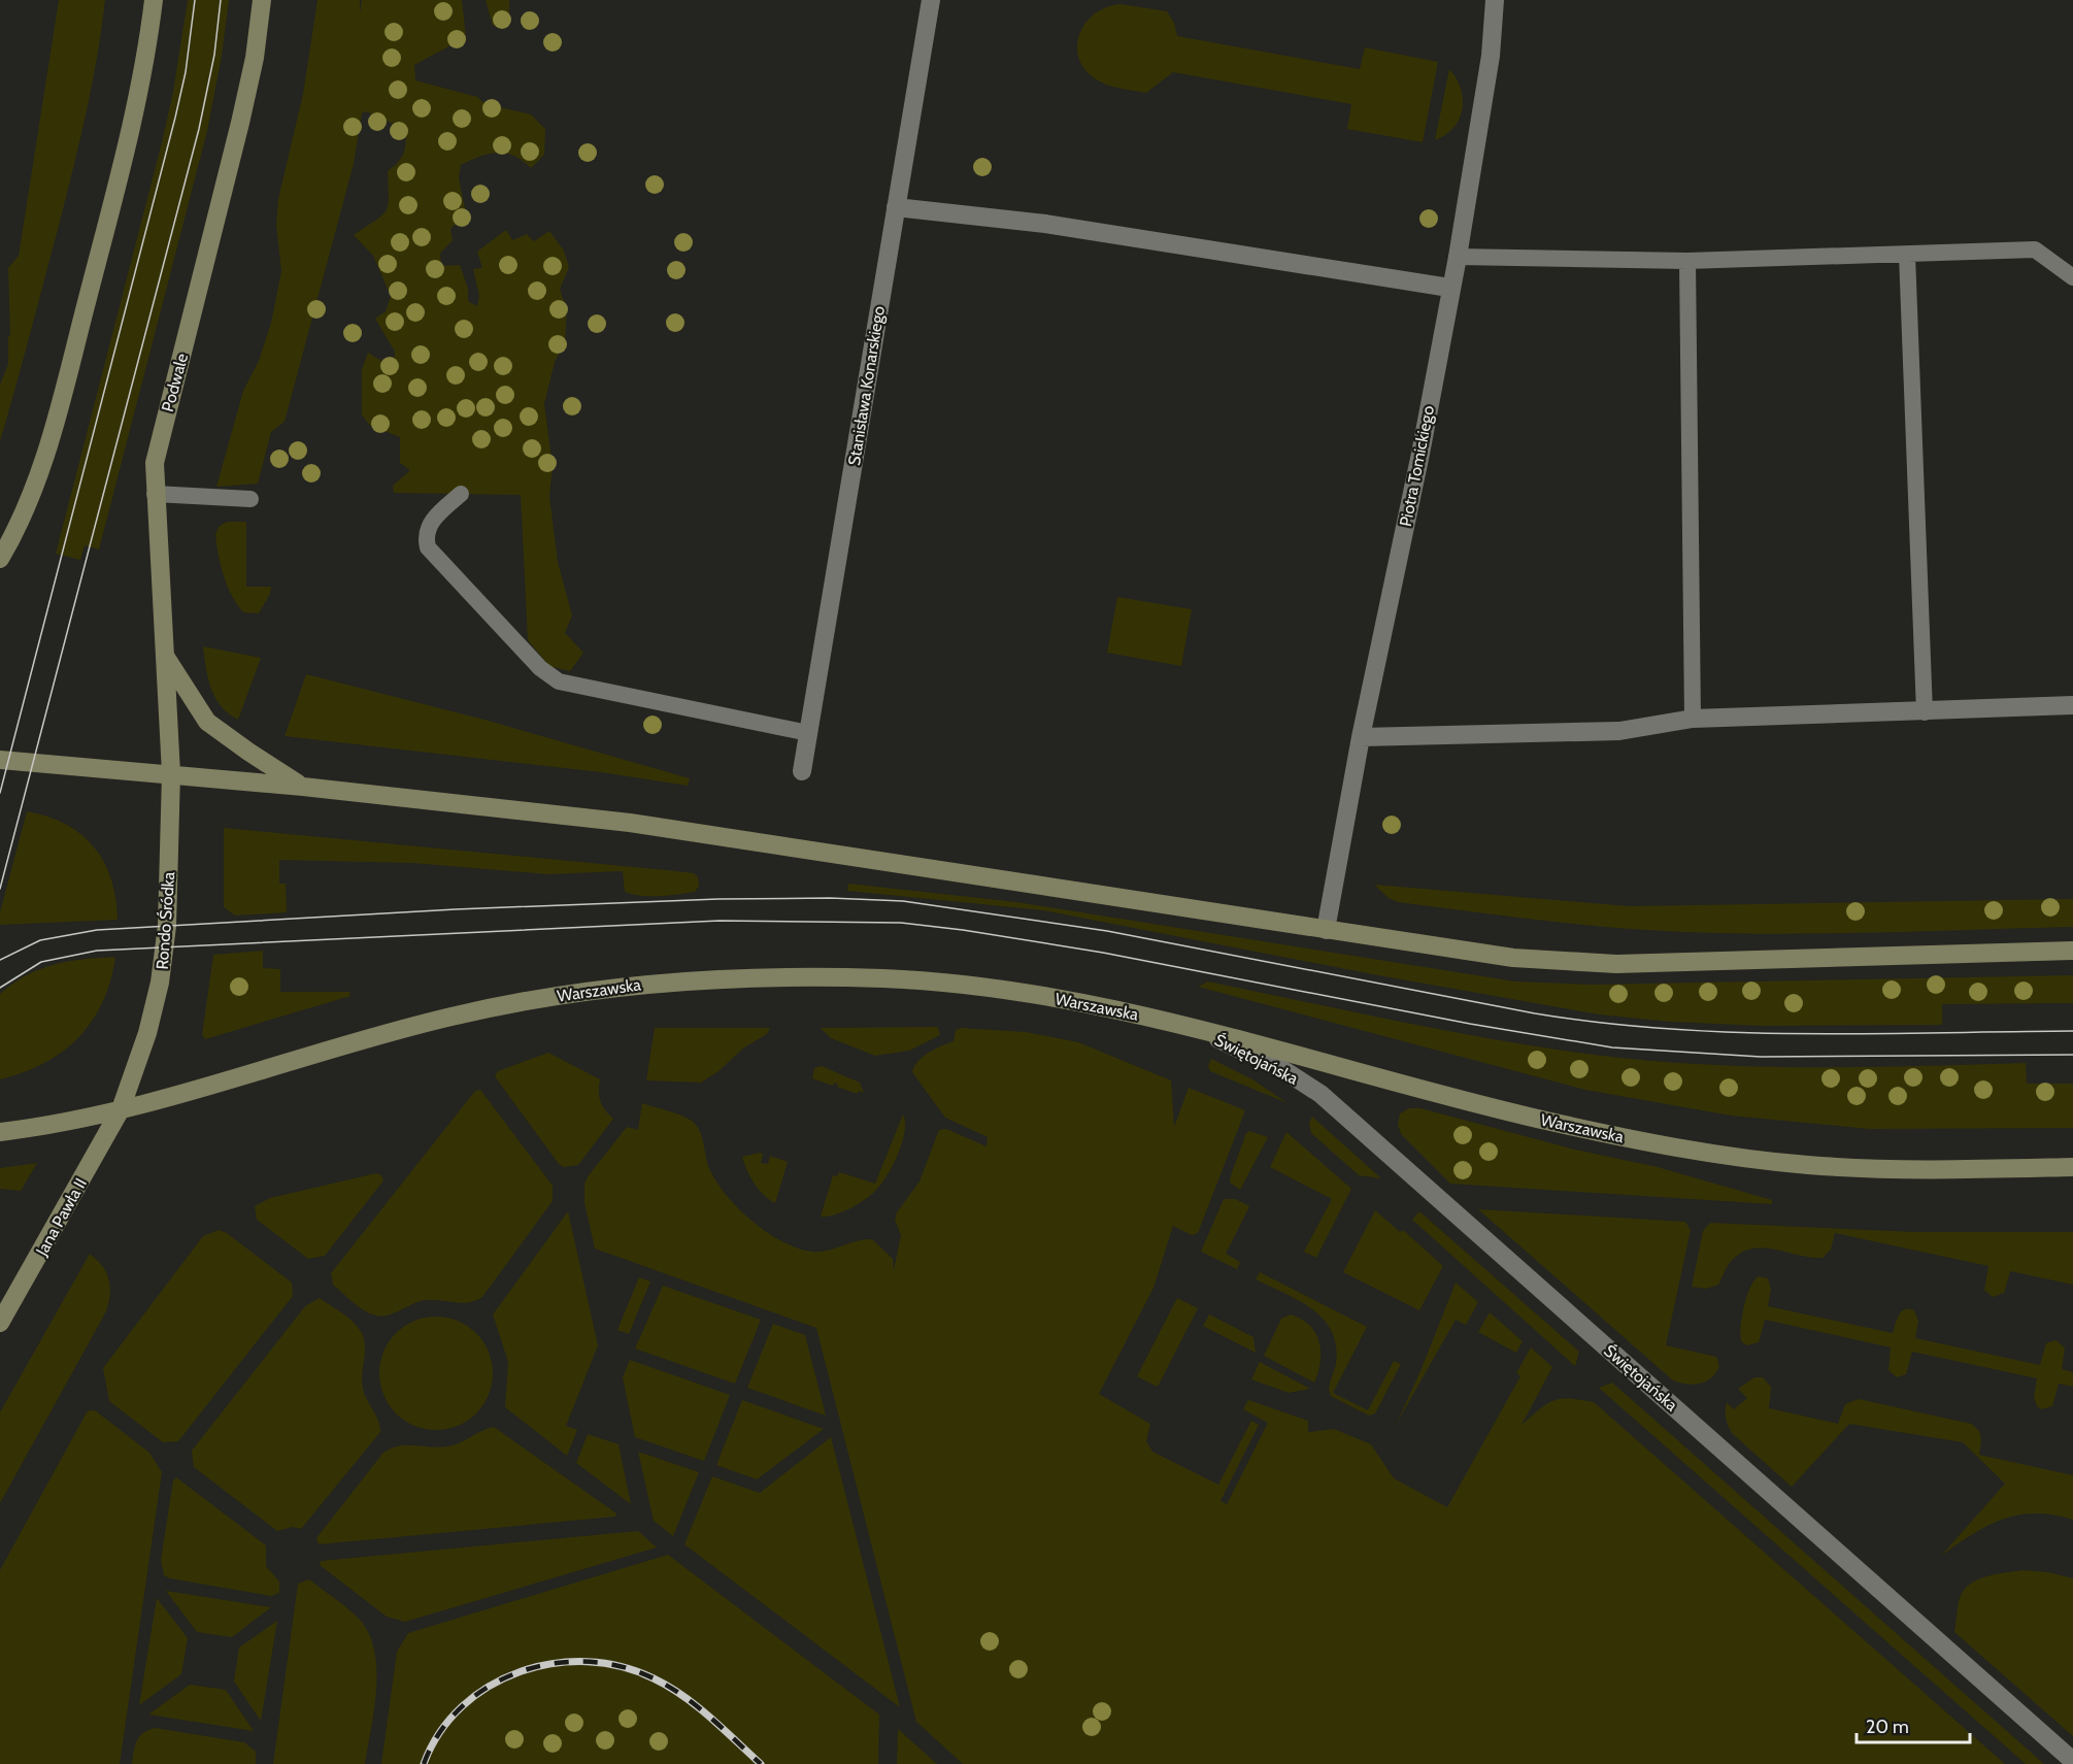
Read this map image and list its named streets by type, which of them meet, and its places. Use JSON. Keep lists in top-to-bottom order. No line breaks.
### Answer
{"streets":{"main road":["Podwale","Rondo Śródka","Warszawska","Jana Pawła II"],"street":["Stanisława Konarskiego","Piotra Tomickiego","Świętojańska"]},"crossings":[["Podwale","Rondo Śródka"],["Rondo Śródka","Warszawska"],["Rondo Śródka","Jana Pawła II"],["Warszawska","Świętojańska"],["Warszawska","Jana Pawła II"]],"scale_bar":"20 m"}
